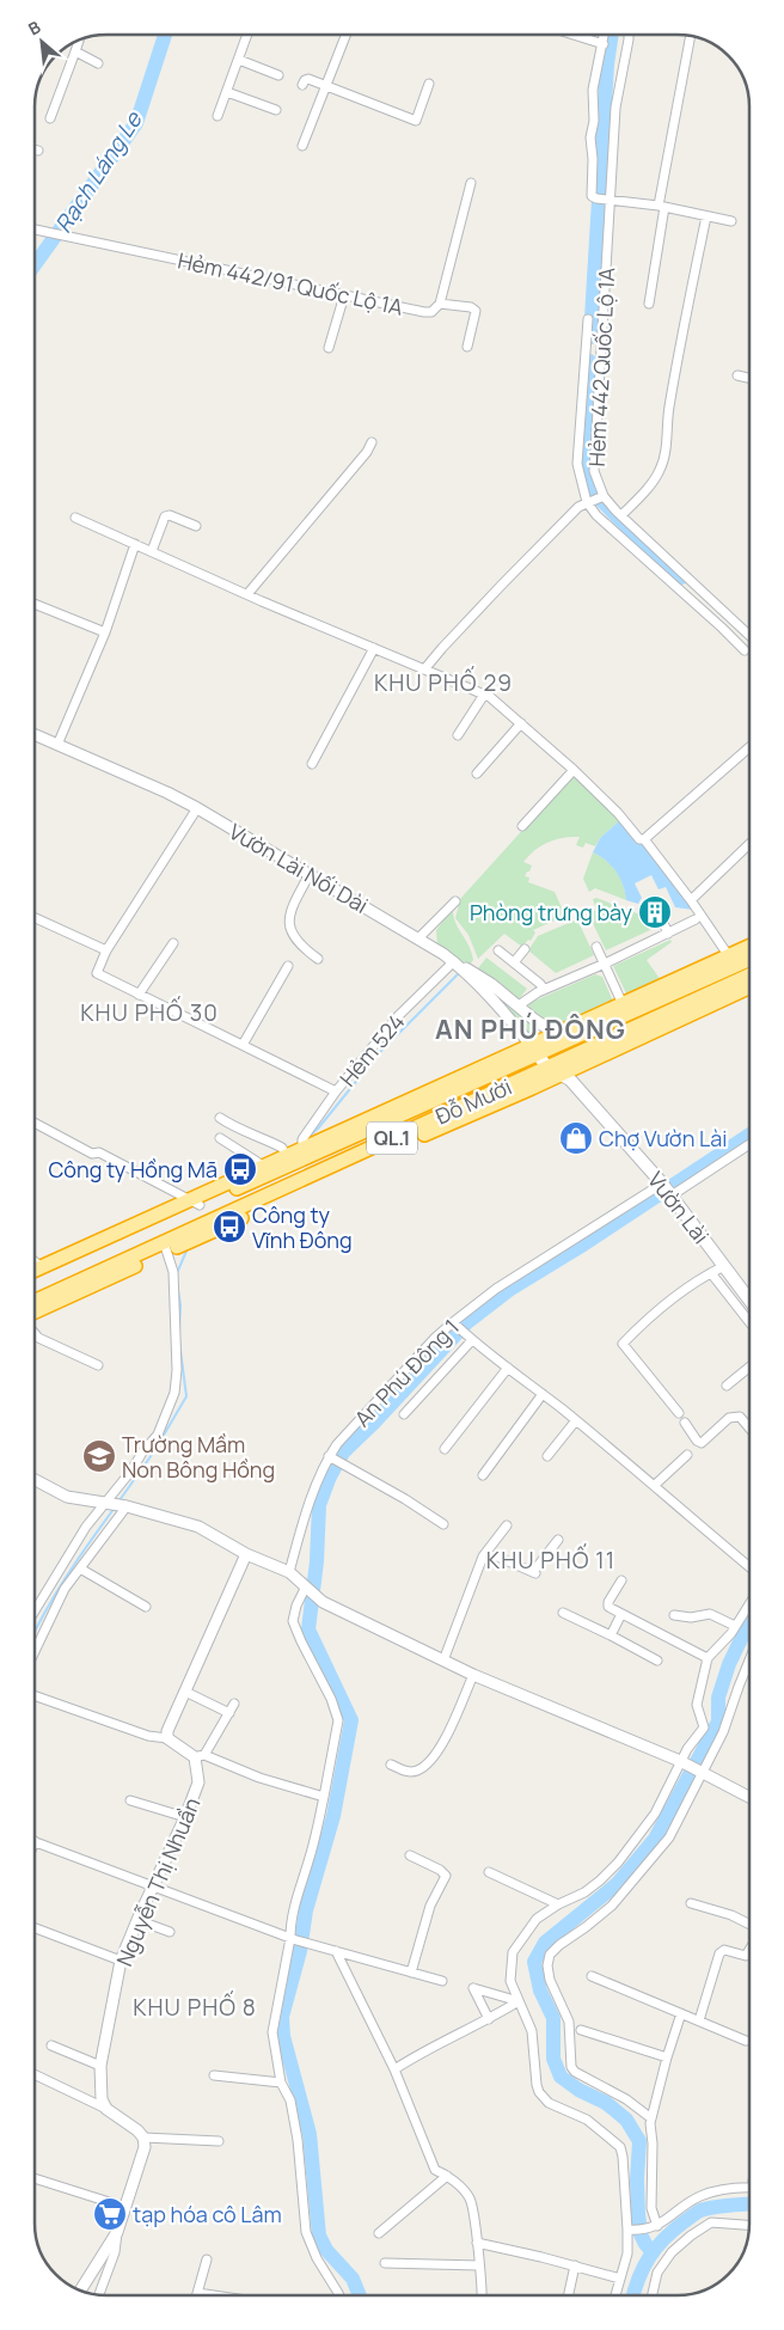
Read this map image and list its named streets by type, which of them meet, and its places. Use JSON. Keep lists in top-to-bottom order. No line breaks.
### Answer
{"streets":{"highway":["Đỗ Mười","QL.1"],"main road":["Vườn Lài"],"street":["Hẻm 442/91 Quốc Lộ 1A","Hẻm 442 Quốc Lộ 1A","Vườn Lài Nối Dài","Hẻm 524","An Phú Đông 1","Nguyễn Thị Nhuần"]},"crossings":[["Vườn Lài Nối Dài","Hẻm 524"],["Vườn Lài Nối Dài","Đỗ Mười"],["Vườn Lài Nối Dài","Vườn Lài"],["Hẻm 524","Đỗ Mười"],["Đỗ Mười","Vườn Lài"],["Vườn Lài","An Phú Đông 1"]],"districts":["KHU PHỐ 29","KHU PHỐ 30","AN PHÚ ĐÔNG","KHU PHỐ 11","KHU PHỐ 8"],"water":["Rạch Láng Le"],"places":{"building":["Phòng trưng bày"],"shop":["Chợ Vườn Lài"],"bus stop":["Công ty Hồng Mã","Công ty Vĩnh Đông"],"school or university":["Trường Mầm Non Bông Hồng"],"supermarket":["tạp hóa cô Lâm"]},"north":"top left"}
